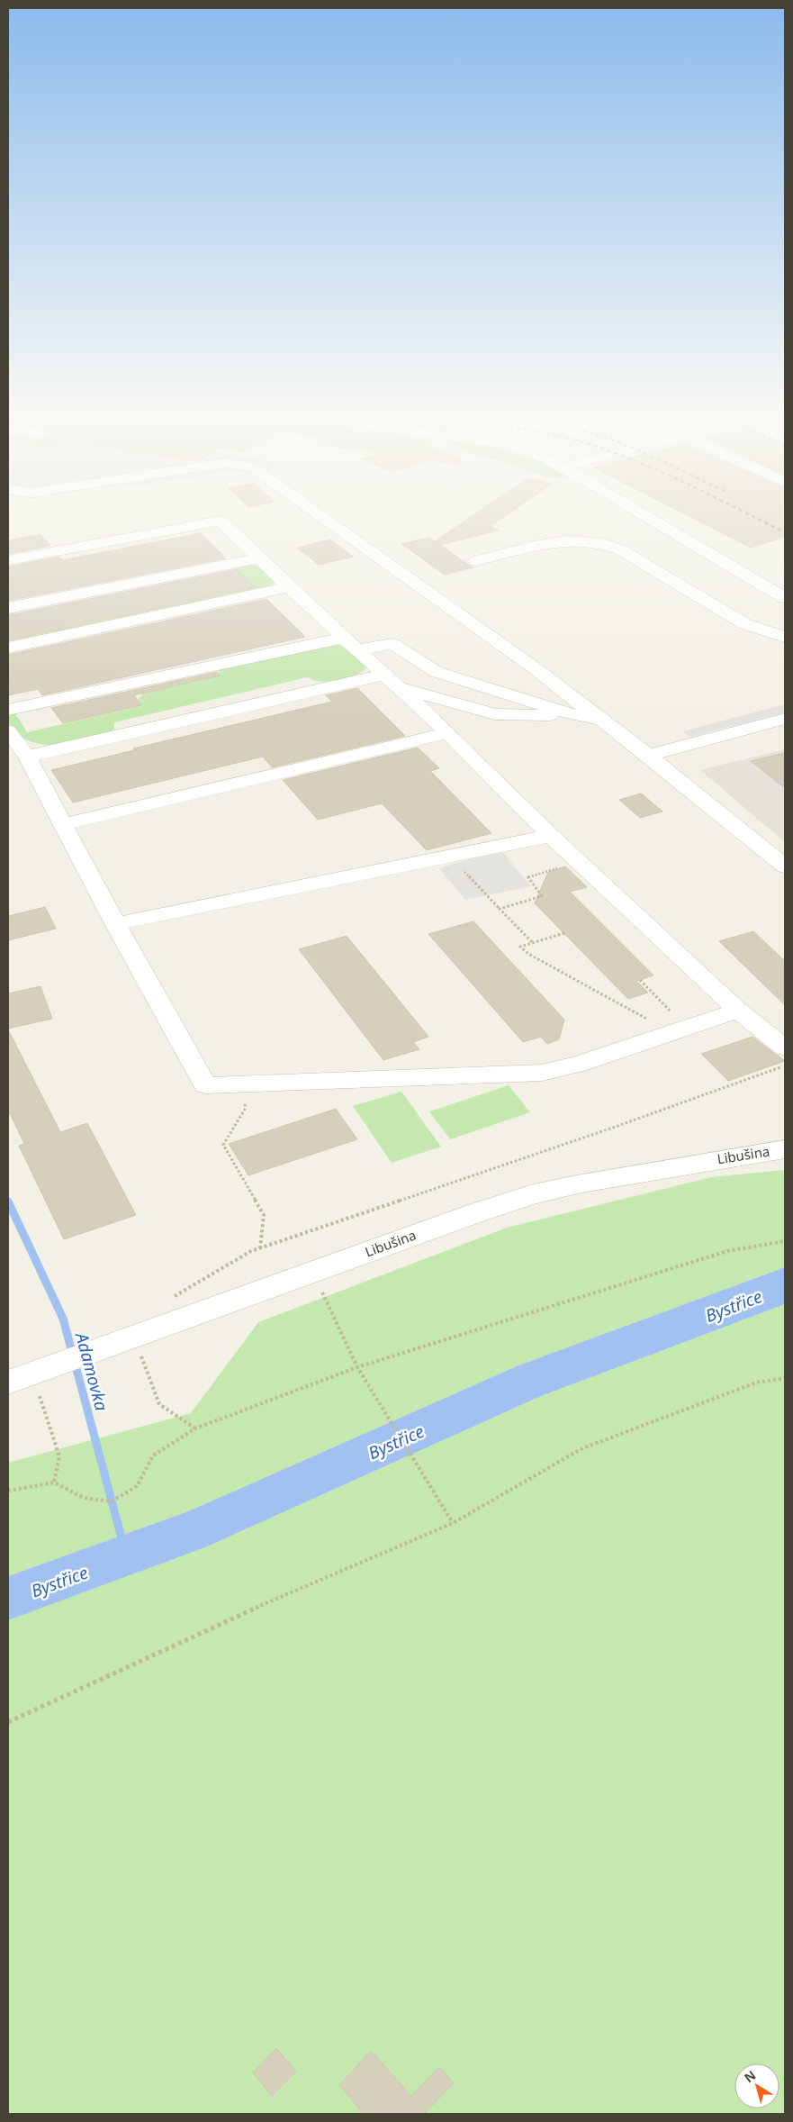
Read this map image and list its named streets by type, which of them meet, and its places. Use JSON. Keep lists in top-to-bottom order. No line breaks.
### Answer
{"streets":{"street":["Libušina"]},"water":["Bystřice","Adamovka"],"north":"top left"}
